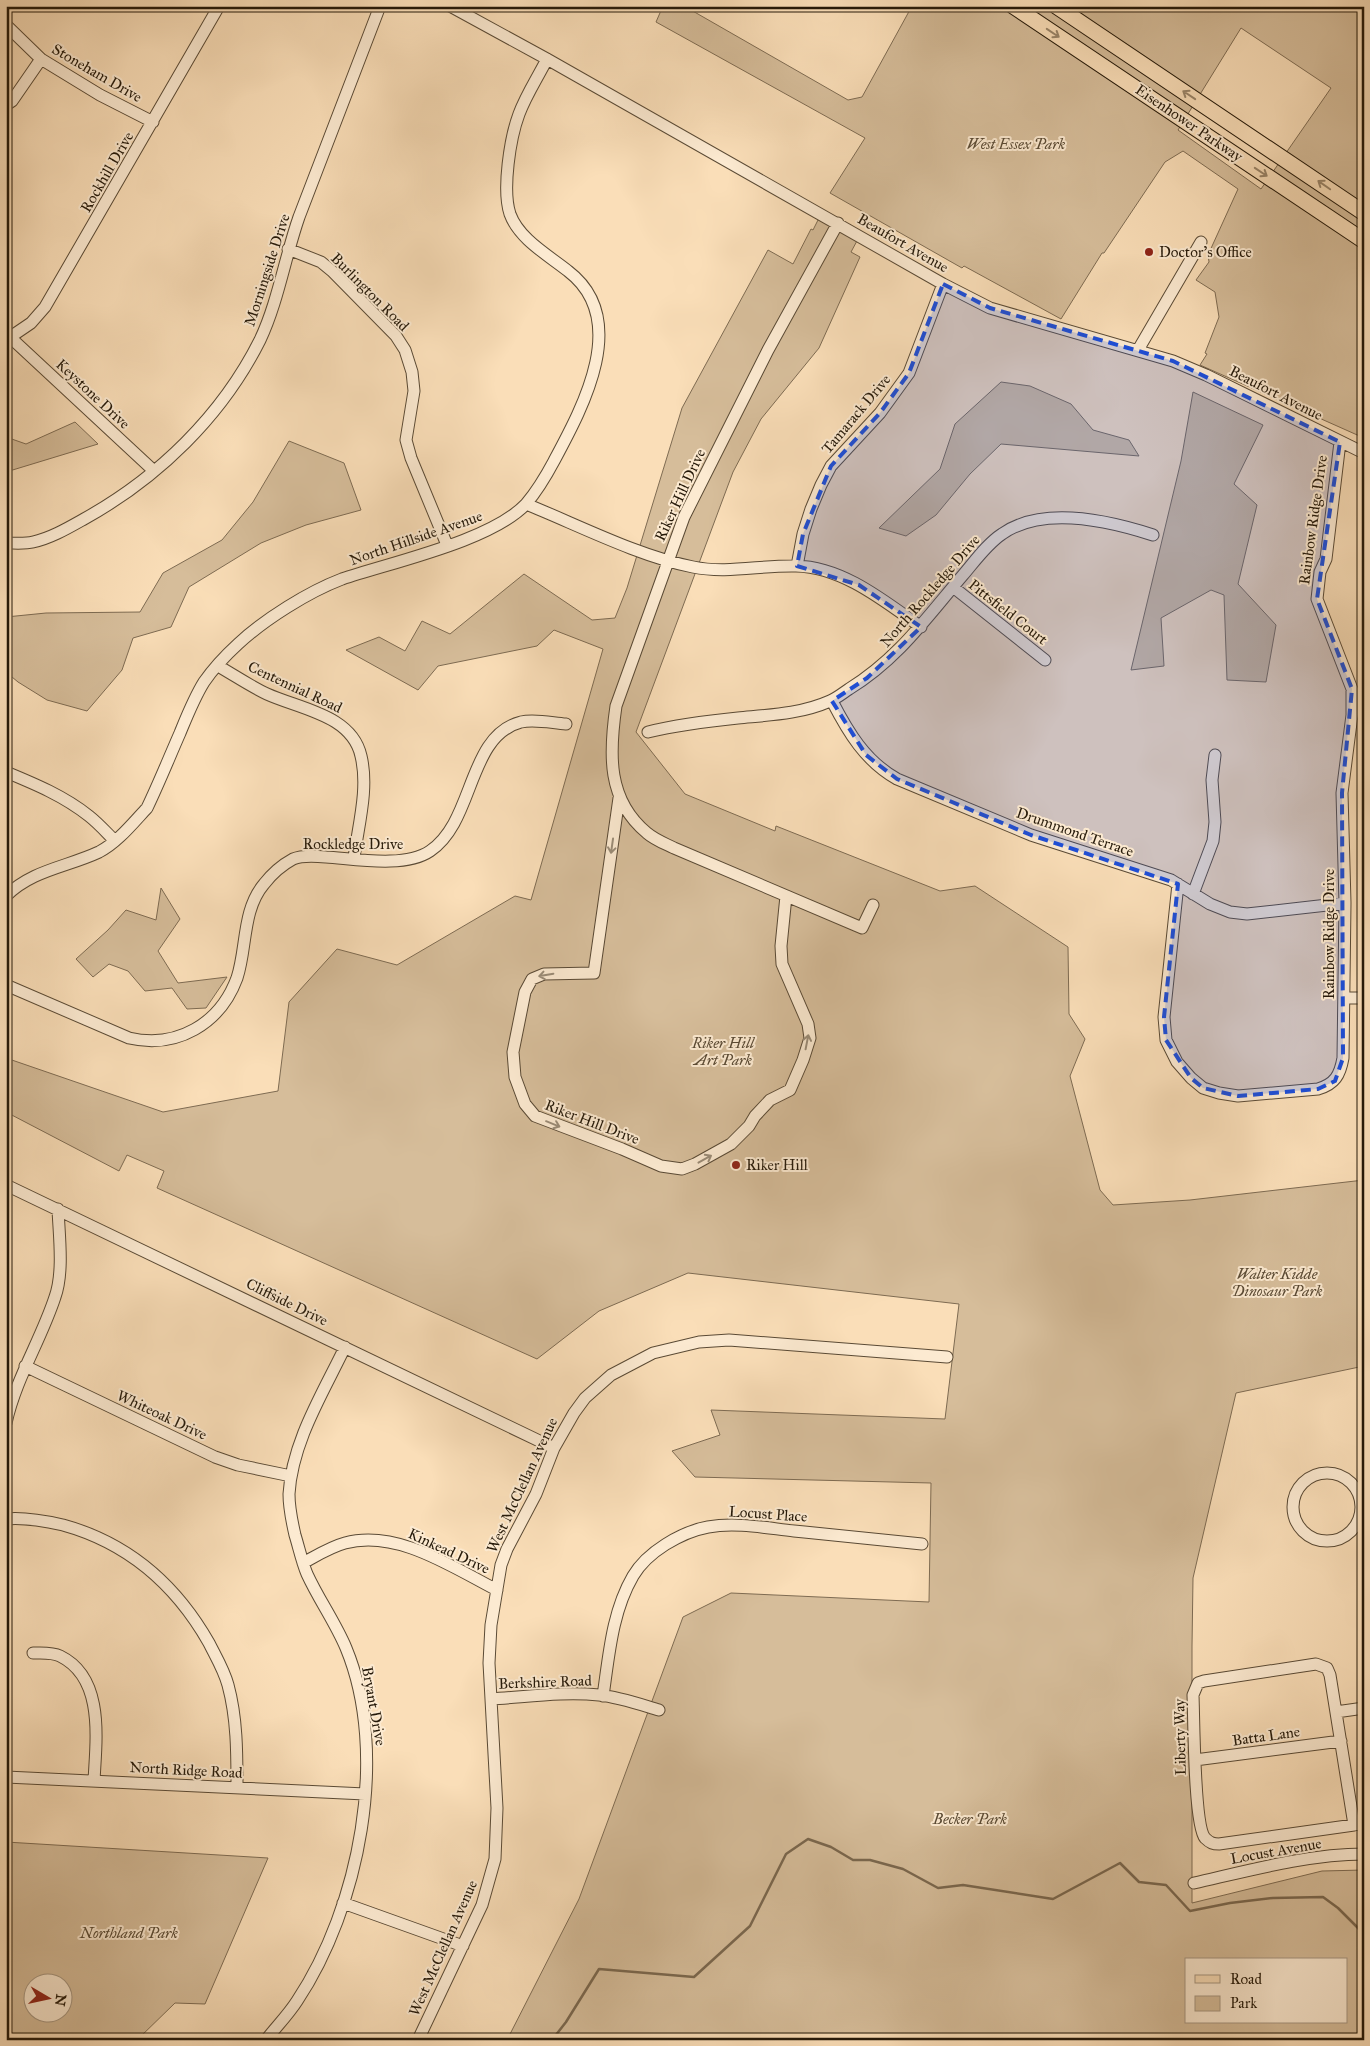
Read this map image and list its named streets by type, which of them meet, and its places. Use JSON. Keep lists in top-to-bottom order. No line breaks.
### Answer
{"streets":{"main road":["Eisenhower Parkway"],"street":["Stoneham Drive","Rockhill Drive","Beaufort Avenue","Morningside Drive","Burlington Road","Keystone Drive","Tamarack Drive","Riker Hill Drive","Rainbow Ridge Drive","North Hillside Avenue","North Rockledge Drive","Pittsfield Court","Centennial Road","Drummond Terrace","Rockledge Drive","Cliffside Drive","Whiteoak Drive","West McClellan Avenue","Locust Place","Kinkead Drive","Berkshire Road","Bryant Drive","Batta Lane","Liberty Way","North Ridge Road","Locust Avenue"]},"crossings":[["Stoneham Drive","Rockhill Drive"],["Rockhill Drive","Keystone Drive"],["Beaufort Avenue","Tamarack Drive"],["Beaufort Avenue","Riker Hill Drive"],["Beaufort Avenue","Rainbow Ridge Drive"],["Beaufort Avenue","North Hillside Avenue"],["Morningside Drive","Burlington Road"],["Morningside Drive","Keystone Drive"],["Burlington Road","North Hillside Avenue"],["Rainbow Ridge Drive","Drummond Terrace"],["North Hillside Avenue","Centennial Road"],["North Rockledge Drive","Pittsfield Court"],["North Rockledge Drive","Drummond Terrace"],["Centennial Road","Rockledge Drive"],["Cliffside Drive","West McClellan Avenue"],["Cliffside Drive","Bryant Drive"],["Whiteoak Drive","Bryant Drive"],["West McClellan Avenue","Kinkead Drive"],["West McClellan Avenue","Berkshire Road"],["Locust Place","Berkshire Road"],["Kinkead Drive","Bryant Drive"],["Bryant Drive","North Ridge Road"],["Batta Lane","Liberty Way"]],"parks":["West Essex Park","Riker Hill Art Park","Walter Kidde Dinosaur Park","Becker Park","Northland Park"],"places":["Doctor's Office","Riker Hill"],"legend":["Road","Park"],"north":"right"}
